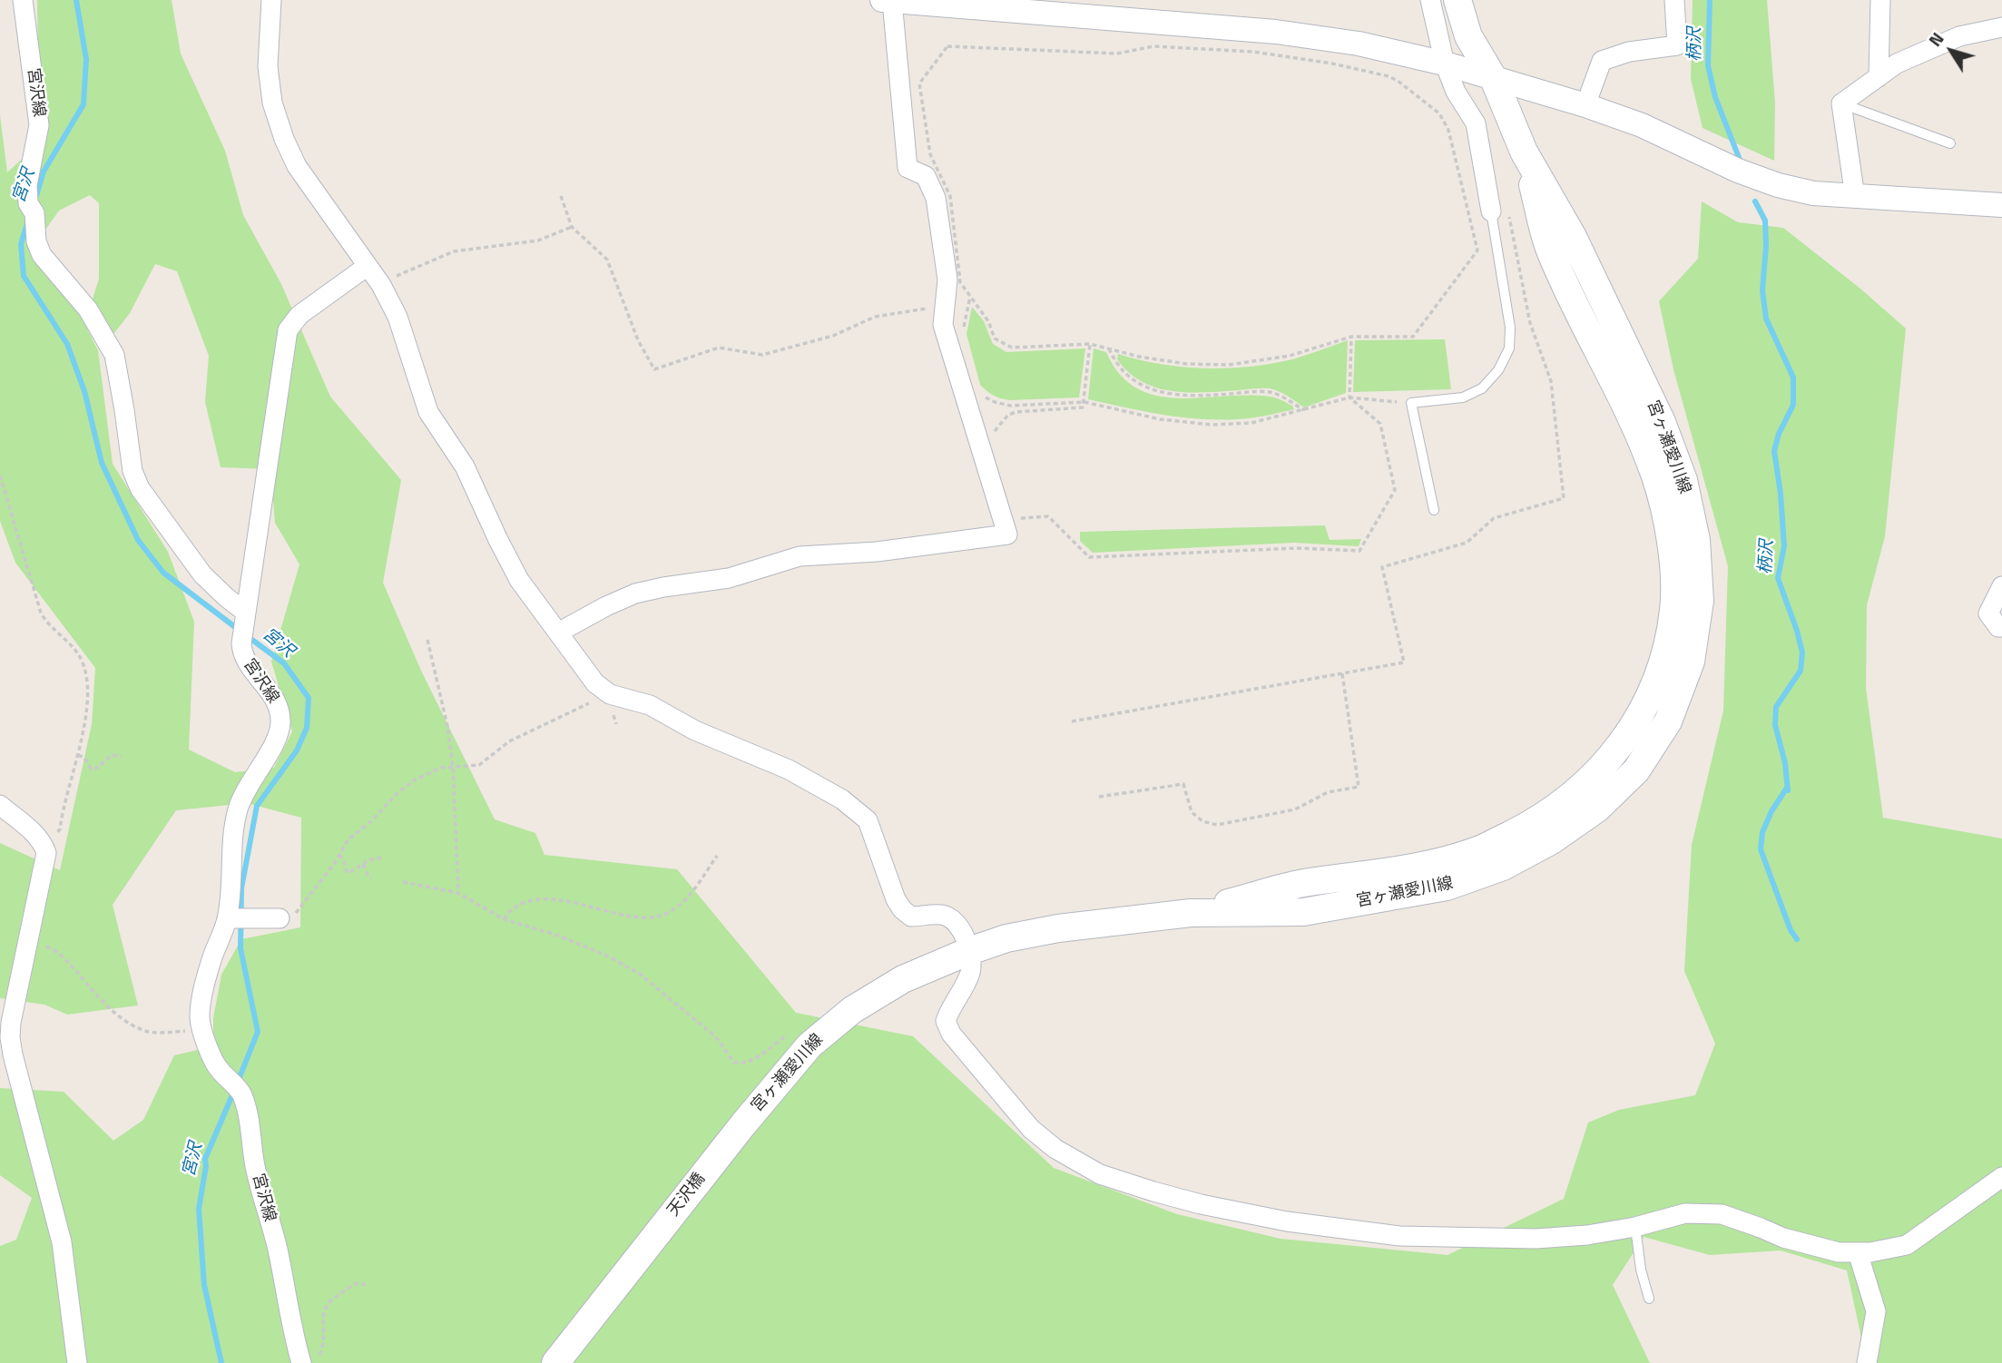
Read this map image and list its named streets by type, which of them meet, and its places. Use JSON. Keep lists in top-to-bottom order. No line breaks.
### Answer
{"streets":{"main road":["宮ヶ瀬愛川線","天沢橋"],"street":["宮沢線"]},"crossings":[["宮ヶ瀬愛川線","天沢橋"]],"water":["柄沢","宮沢"],"north":"top left"}
